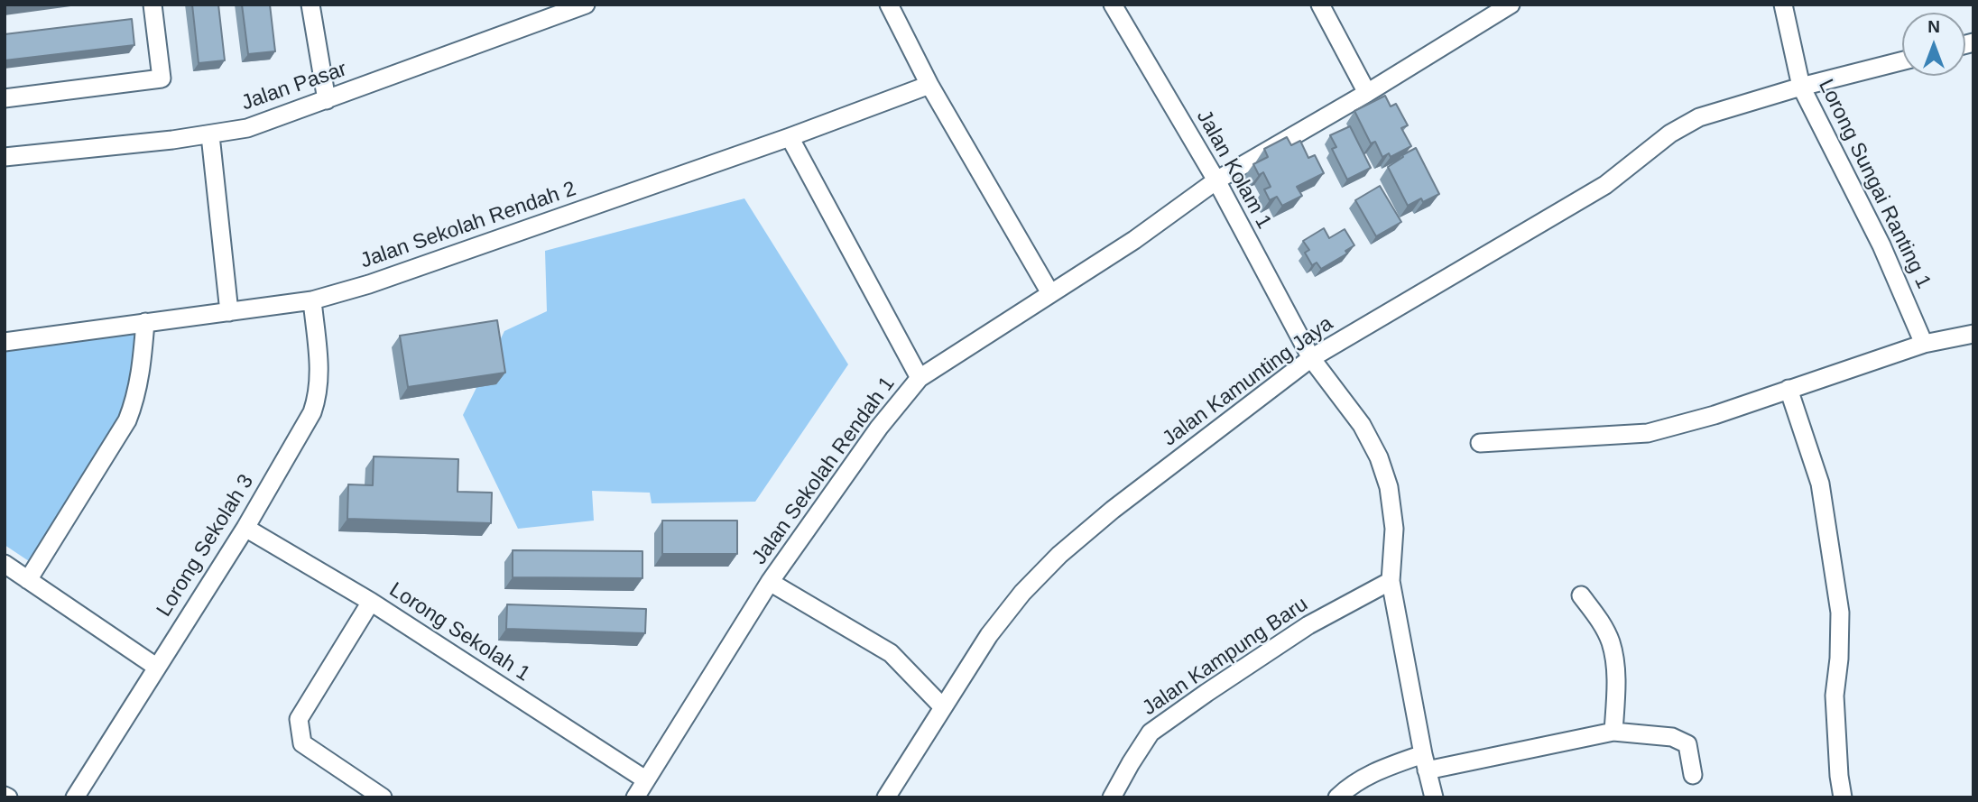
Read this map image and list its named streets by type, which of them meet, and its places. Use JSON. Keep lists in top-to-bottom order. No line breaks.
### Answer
{"streets":{"street":["Jalan Pasar","Jalan Kolam 1","Lorong Sungai Ranting 1","Jalan Sekolah Rendah 2","Jalan Kamunting Jaya","Jalan Sekolah Rendah 1","Lorong Sekolah 3","Lorong Sekolah 1","Jalan Kampung Baru"]},"crossings":[["Jalan Kolam 1","Jalan Kamunting Jaya"],["Jalan Kolam 1","Jalan Sekolah Rendah 1"],["Jalan Kolam 1","Jalan Kampung Baru"],["Lorong Sungai Ranting 1","Jalan Kamunting Jaya"],["Jalan Sekolah Rendah 2","Lorong Sekolah 3"],["Jalan Sekolah Rendah 1","Lorong Sekolah 1"],["Lorong Sekolah 3","Lorong Sekolah 1"]],"north":"top"}
